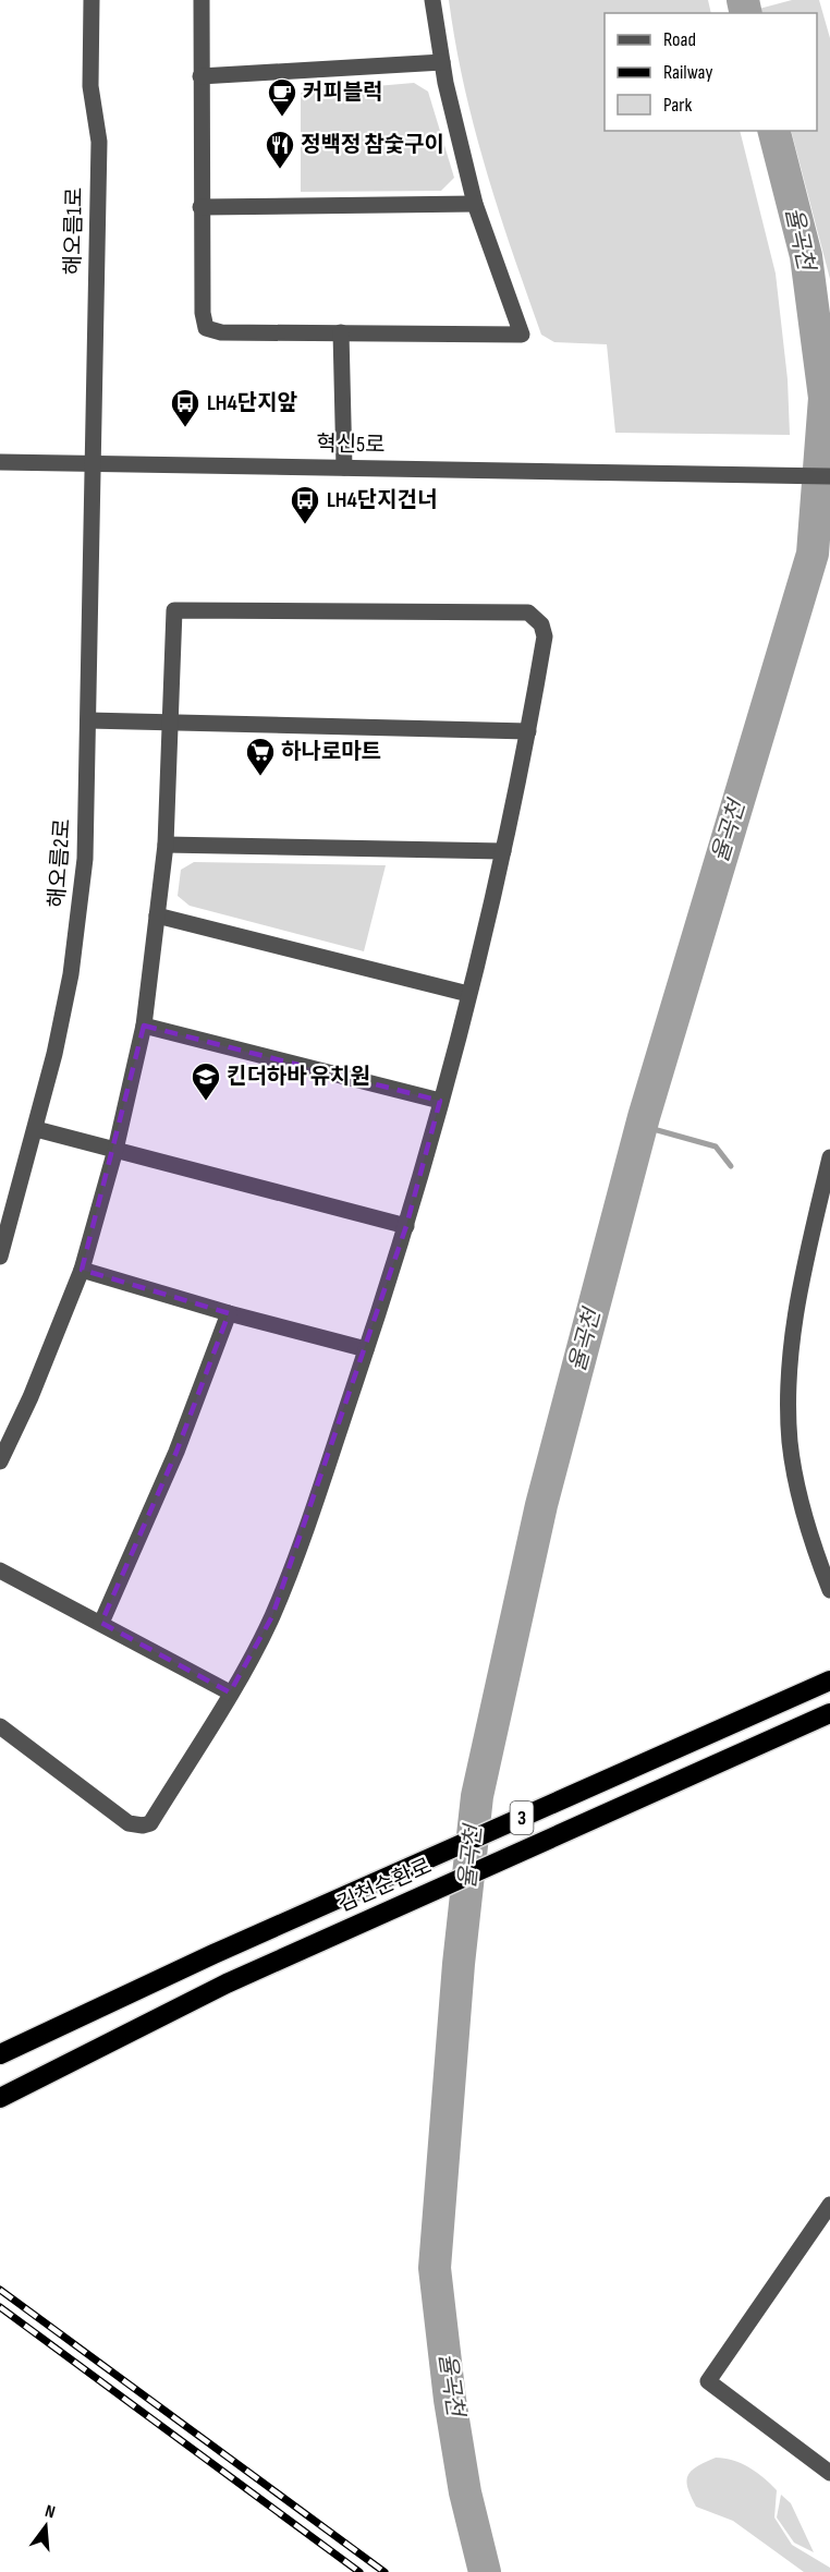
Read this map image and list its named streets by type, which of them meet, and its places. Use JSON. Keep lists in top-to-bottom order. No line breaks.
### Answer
{"streets":{"highway":["3","김천순환로"],"street":["해오름1로","혁신5로","해오름2로"]},"crossings":[["해오름1로","혁신5로"],["해오름1로","해오름2로"],["혁신5로","해오름2로"]],"water":["율곡천"],"places":{"cafe":["커피블럭"],"restaurant":["정백정 참숯구이"],"bus stop":["LH4단지앞","LH4단지건너"],"supermarket":["하나로마트"],"school or university":["킨더하바 유치원"]},"legend":["Road","Railway","Park"],"north":"top"}
